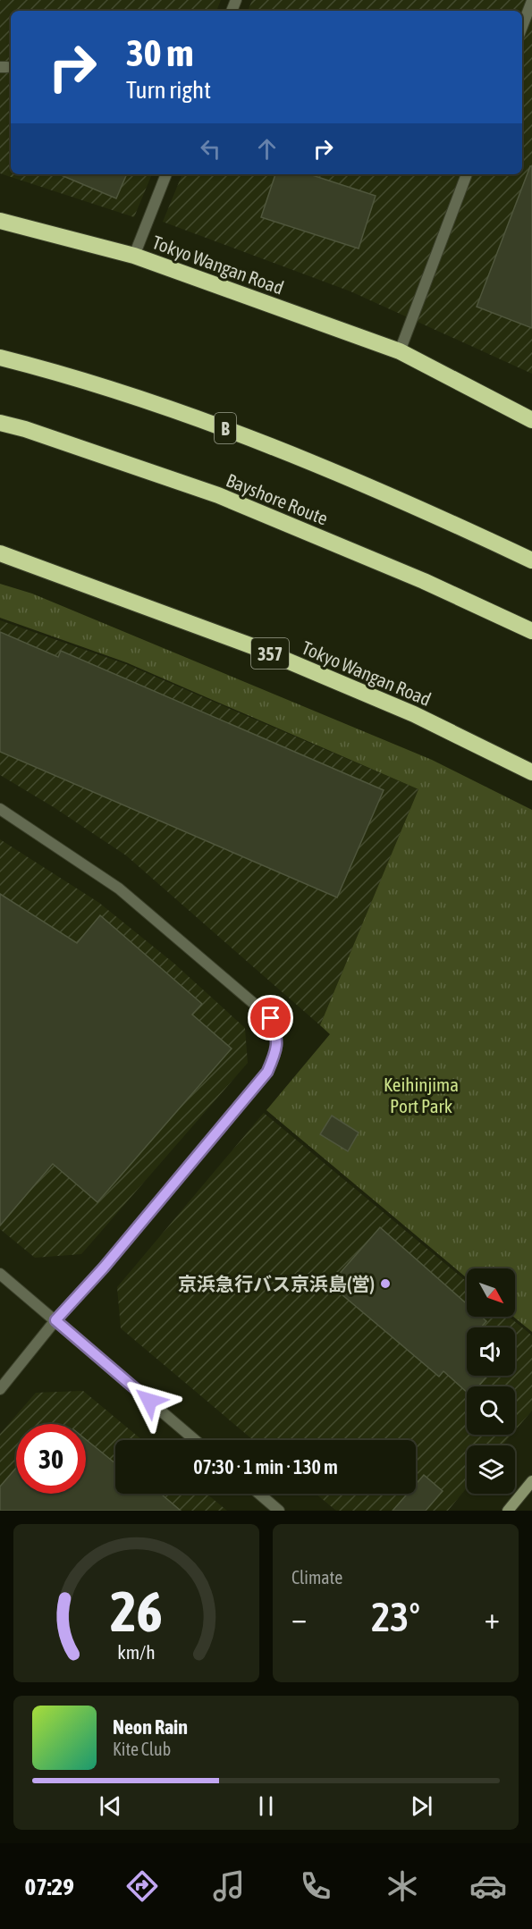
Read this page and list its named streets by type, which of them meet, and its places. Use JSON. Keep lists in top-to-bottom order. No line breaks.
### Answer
{"streets":{"highway":["Tokyo Wangan Road","B","Bayshore Route","357"]},"parks":["Keihinjima Port Park"],"places":["京浜急行バス京浜島(営)"],"north":"bottom right","page":{"turn":["30 m","Turn right"],"limit":"30","trip":"07:30 · 1 min · 130 m","tile":"Climate","heat":["−","23°","+"],"song":["Neon Rain","Kite Club"],"tabs":"07:29","gauge":["26","km/h"]}}
